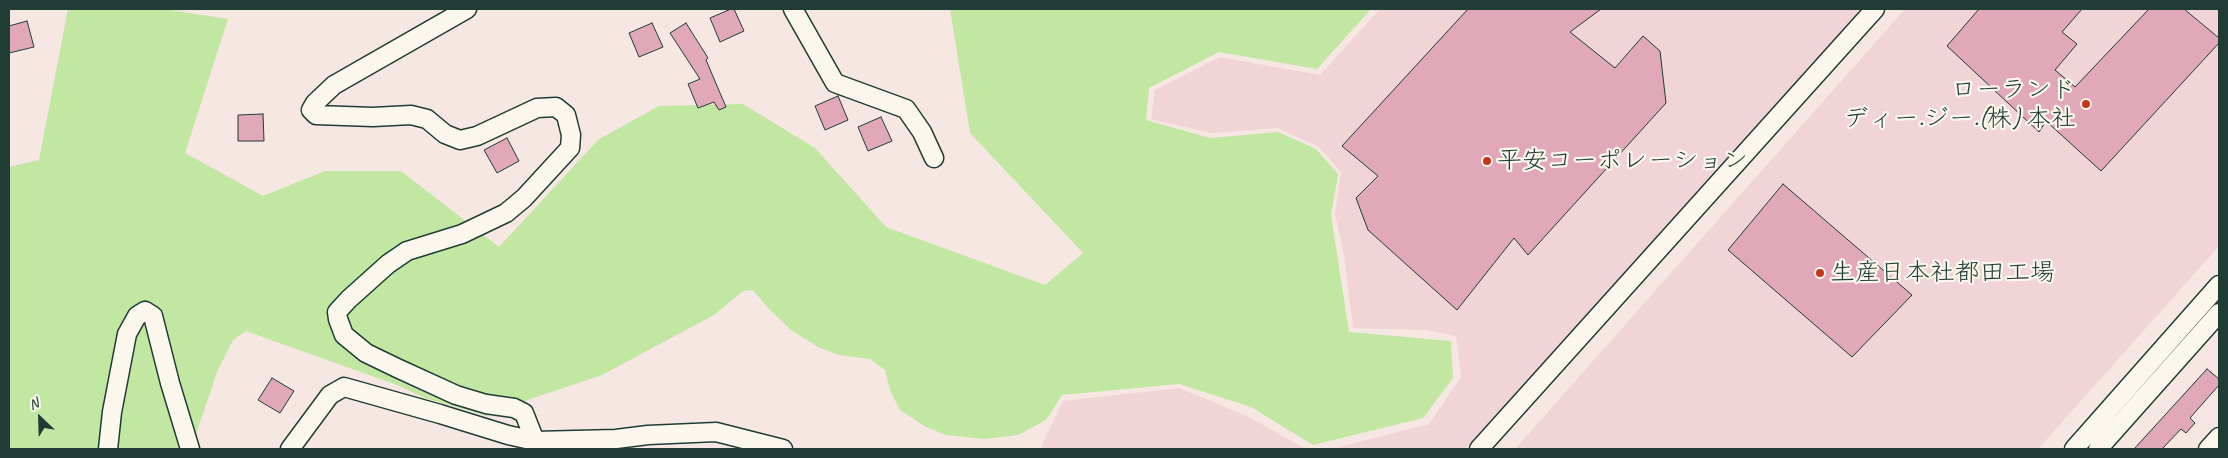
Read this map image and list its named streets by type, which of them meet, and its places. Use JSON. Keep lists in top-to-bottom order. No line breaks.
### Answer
{"places":["ローランド ディー.ジー.(株) 本社","平安コーポレーション","生産日本社都田工場"],"north":"top left"}
